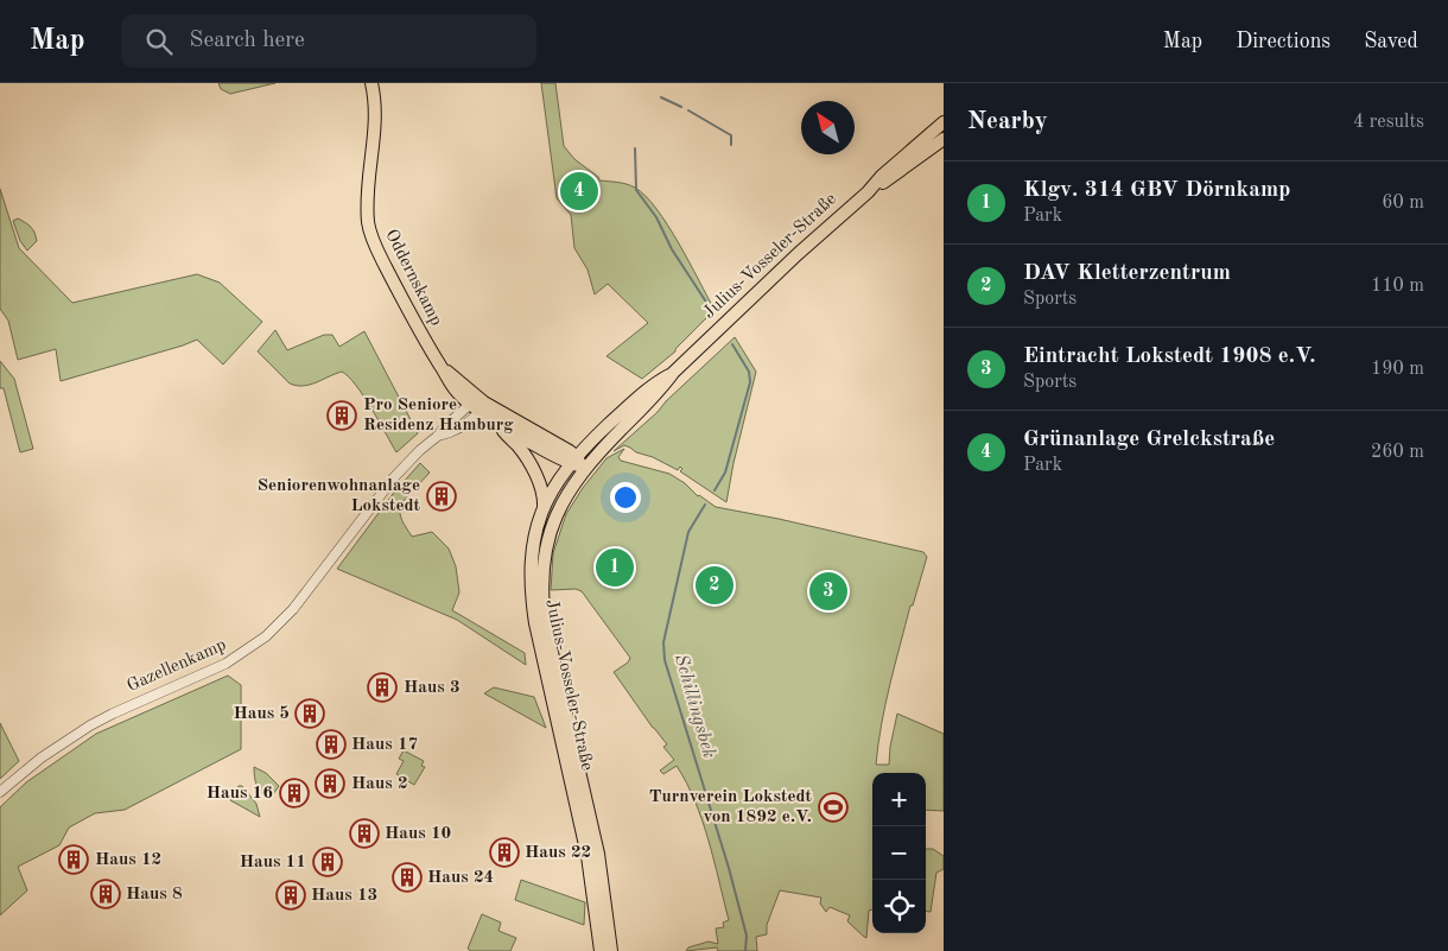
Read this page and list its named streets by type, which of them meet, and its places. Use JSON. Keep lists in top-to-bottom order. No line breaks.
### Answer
{"streets":{"main road":["Julius-Vosseler-Straße","Oddernskamp"],"street":["Gazellenkamp"]},"crossings":[["Julius-Vosseler-Straße","Oddernskamp"],["Oddernskamp","Gazellenkamp"]],"water":["Schillingsbek"],"places":{"building":["Pro Seniore Residenz Hamburg","Seniorenwohnanlage Lokstedt","Haus 3","Haus 5","Haus 17","Haus 2","Haus 16","Haus 10","Haus 22","Haus 12","Haus 11","Haus 24","Haus 8","Haus 13"],"sports":["Turnverein Lokstedt von 1892 e.V."]},"north":"top left","page":{"header":"Map","search":"Search here","nav":["Map","Directions","Saved"],"heading":["Nearby","4 results"],"list":[{"mark":"1","name":"Klgv. 314 GBV Dörnkamp","note":"Park","value":"60 m"},{"mark":"2","name":"DAV Kletterzentrum","note":"Sports","value":"110 m"},{"mark":"3","name":"Eintracht Lokstedt 1908 e.V.","note":"Sports","value":"190 m"},{"mark":"4","name":"Grünanlage Grelckstraße","note":"Park","value":"260 m"}],"pins":["4","1","2","3"],"map_buttons":["+","−"]}}
